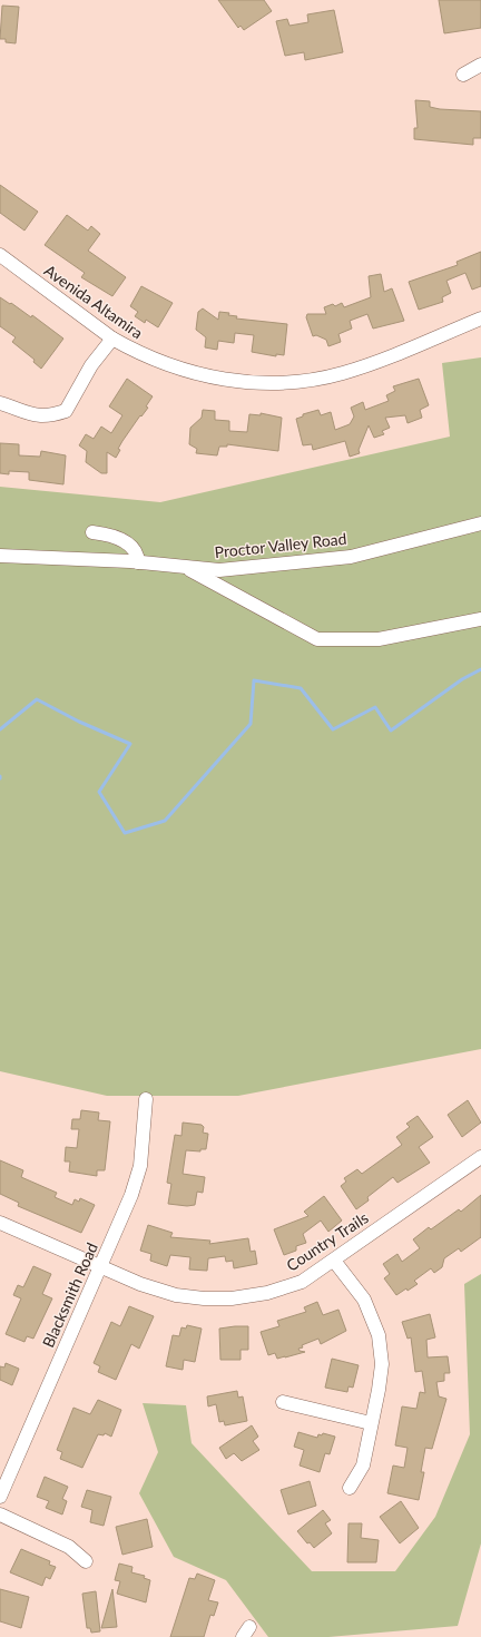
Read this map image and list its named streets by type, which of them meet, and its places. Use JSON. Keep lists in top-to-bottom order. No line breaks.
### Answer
{"streets":{"street":["Avenida Altamira","Proctor Valley Road","Country Trails","Blacksmith Road"]},"crossings":[["Country Trails","Blacksmith Road"]]}
